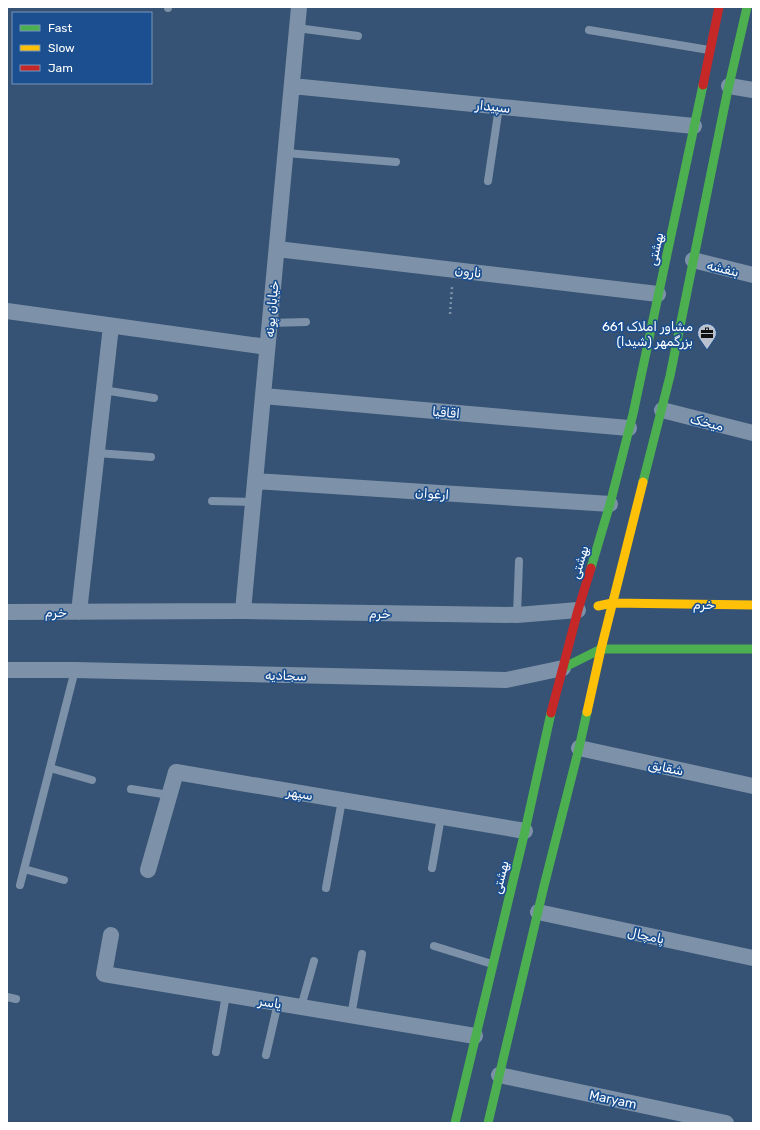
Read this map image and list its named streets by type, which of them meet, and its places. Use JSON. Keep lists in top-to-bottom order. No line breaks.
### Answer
{"streets":{"street":["سپیدار","بهشتی","بنفشه","نارون","خیابان پونه","اقاقیا","میخک","ارغوان","خرم","سجادیه","شقایق","سپهر","پامچال","یاسر","Maryam"]},"crossings":[["سپیدار","بهشتی"],["سپیدار","خیابان پونه"],["بهشتی","نارون"],["بهشتی","اقاقیا"],["بهشتی","ارغوان"],["بهشتی","خرم"],["بهشتی","سجادیه"],["بهشتی","سپهر"],["بهشتی","یاسر"],["نارون","خیابان پونه"],["خیابان پونه","اقاقیا"],["خیابان پونه","ارغوان"],["خیابان پونه","خرم"]],"places":{"office":["مشاور املاک 661 بزرگمهر (شیدا)"]},"legend":["Fast","Slow","Jam"]}
